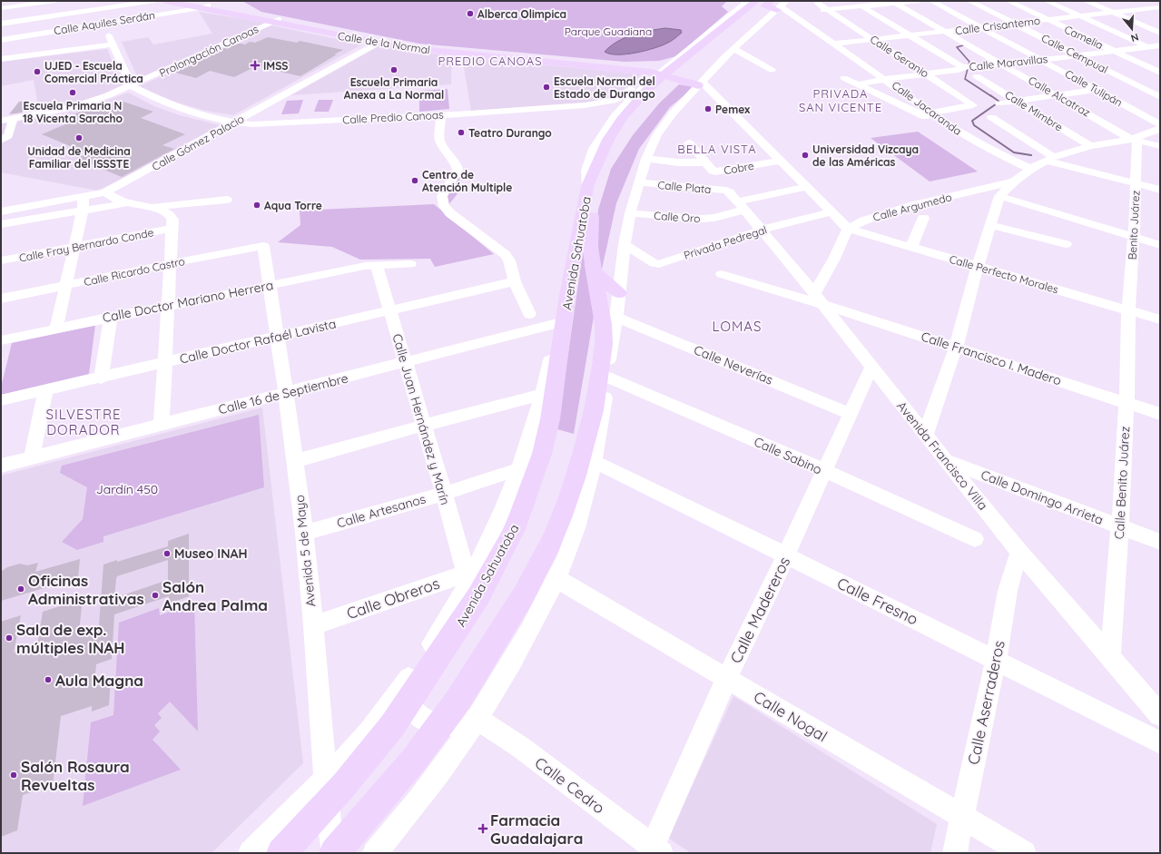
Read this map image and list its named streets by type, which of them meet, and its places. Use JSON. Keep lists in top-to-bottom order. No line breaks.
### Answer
{"streets":{"main road":["Calle de la Normal","Avenida Sahuatoba"],"street":["Calle Aquiles Serdán","Calle Crisantemo","Camelia","Prolongación Canoas","Calle Cempual","Calle Geranio","Calle Maravillas","Calle Tulipán","Calle Alcatraz","Calle Jacaranda","Calle Mimbre","Calle Predio Canoas","Calle Gómez Palacio","Cobre","Calle Plata","Calle Argumedo","Calle Oro","Benito Juárez","Privada Pedregal","Calle Fray Bernardo Conde","Calle Ricardo Castro","Calle Perfecto Morales","Calle Doctor Mariano Herrera","Calle Doctor Rafaél Lavista","Calle Francisco I. Madero","Calle Neverías","Calle 16 de Septiembre","Calle Juan Hernández y Marín","Calle Sabino","Avenida Francisco Villa","Calle Benito Juárez","Calle Domingo Arrieta","Calle Artesanos","Avenida 5 de Mayo","Calle Obreros","Calle Fresno","Calle Madereros","Calle Aserraderos","Calle Nogal","Calle Cedro"]},"crossings":[["Calle Aquiles Serdán","Calle de la Normal"],["Calle Crisantemo","Camelia"],["Calle Crisantemo","Calle Cempual"],["Calle Crisantemo","Calle Geranio"],["Calle Crisantemo","Calle Tulipán"],["Calle Crisantemo","Calle Alcatraz"],["Calle Crisantemo","Calle Jacaranda"],["Camelia","Calle Maravillas"],["Calle de la Normal","Prolongación Canoas"],["Calle de la Normal","Calle Predio Canoas"],["Calle de la Normal","Calle Gómez Palacio"],["Calle de la Normal","Avenida Sahuatoba"],["Prolongación Canoas","Calle Predio Canoas"],["Calle Cempual","Calle Maravillas"],["Calle Geranio","Calle Maravillas"],["Calle Geranio","Calle Jacaranda"],["Calle Maravillas","Calle Tulipán"],["Calle Maravillas","Calle Alcatraz"],["Calle Maravillas","Calle Jacaranda"],["Calle Alcatraz","Benito Juárez"],["Calle Jacaranda","Avenida Sahuatoba"],["Calle Predio Canoas","Calle Gómez Palacio"],["Calle Plata","Calle Oro"],["Calle Plata","Avenida Sahuatoba"],["Calle Plata","Avenida Francisco Villa"],["Calle Argumedo","Calle Perfecto Morales"],["Calle Oro","Avenida Sahuatoba"],["Calle Oro","Avenida Francisco Villa"],["Benito Juárez","Calle Perfecto Morales"],["Benito Juárez","Calle Benito Juárez"],["Privada Pedregal","Avenida Sahuatoba"],["Privada Pedregal","Avenida Francisco Villa"],["Avenida Sahuatoba","Calle Neverías"],["Avenida Sahuatoba","Calle 16 de Septiembre"],["Avenida Sahuatoba","Calle Juan Hernández y Marín"],["Avenida Sahuatoba","Calle Sabino"],["Avenida Sahuatoba","Calle Artesanos"],["Avenida Sahuatoba","Avenida 5 de Mayo"],["Avenida Sahuatoba","Calle Obreros"],["Avenida Sahuatoba","Calle Fresno"],["Avenida Sahuatoba","Calle Nogal"],["Avenida Sahuatoba","Calle Cedro"],["Calle Ricardo Castro","Avenida 5 de Mayo"],["Calle Perfecto Morales","Calle Benito Juárez"],["Calle Doctor Mariano Herrera","Calle Juan Hernández y Marín"],["Calle Doctor Mariano Herrera","Avenida 5 de Mayo"],["Calle Doctor Rafaél Lavista","Calle Juan Hernández y Marín"],["Calle Doctor Rafaél Lavista","Avenida 5 de Mayo"],["Calle Francisco I. Madero","Avenida Francisco Villa"],["Calle Francisco I. Madero","Calle Benito Juárez"],["Calle Neverías","Calle Madereros"],["Calle 16 de Septiembre","Calle Juan Hernández y Marín"],["Calle 16 de Septiembre","Avenida 5 de Mayo"],["Calle Juan Hernández y Marín","Calle Artesanos"],["Calle Juan Hernández y Marín","Calle Obreros"],["Calle Sabino","Calle Madereros"],["Avenida Francisco Villa","Calle Benito Juárez"],["Avenida Francisco Villa","Calle Domingo Arrieta"],["Avenida Francisco Villa","Calle Madereros"],["Avenida Francisco Villa","Calle Aserraderos"],["Calle Benito Juárez","Calle Domingo Arrieta"],["Calle Artesanos","Avenida 5 de Mayo"],["Avenida 5 de Mayo","Calle Obreros"],["Calle Fresno","Calle Madereros"],["Calle Fresno","Calle Aserraderos"],["Calle Madereros","Calle Nogal"],["Calle Madereros","Calle Cedro"],["Calle Aserraderos","Calle Nogal"]],"districts":["PREDIO CANOAS","PRIVADA SAN VICENTE","BELLA VISTA","LOMAS","SILVESTRE DORADOR"],"parks":["Parque Guadiana","Jardín 450"],"places":{"other":["Alberca Olimpica","Escuela Primaria Anexa a La Normal","UJED - Escuela Comercial Práctica","Escuela Normal del Estado de Durango","Escuela Primaria N 18 Vicenta Saracho","Pemex","Teatro Durango","Unidad de Medicina Familiar del ISSSTE","Universidad Vizcaya de las Américas","Centro de Atención Multiple","Aqua Torre","Museo INAH","Oficinas Administrativas","Salón Andrea Palma","Sala de exp. múltiples INAH","Aula Magna","Salón Rosaura Revueltas"],"health":["IMSS","Farmacia Guadalajara"]},"north":"bottom"}
